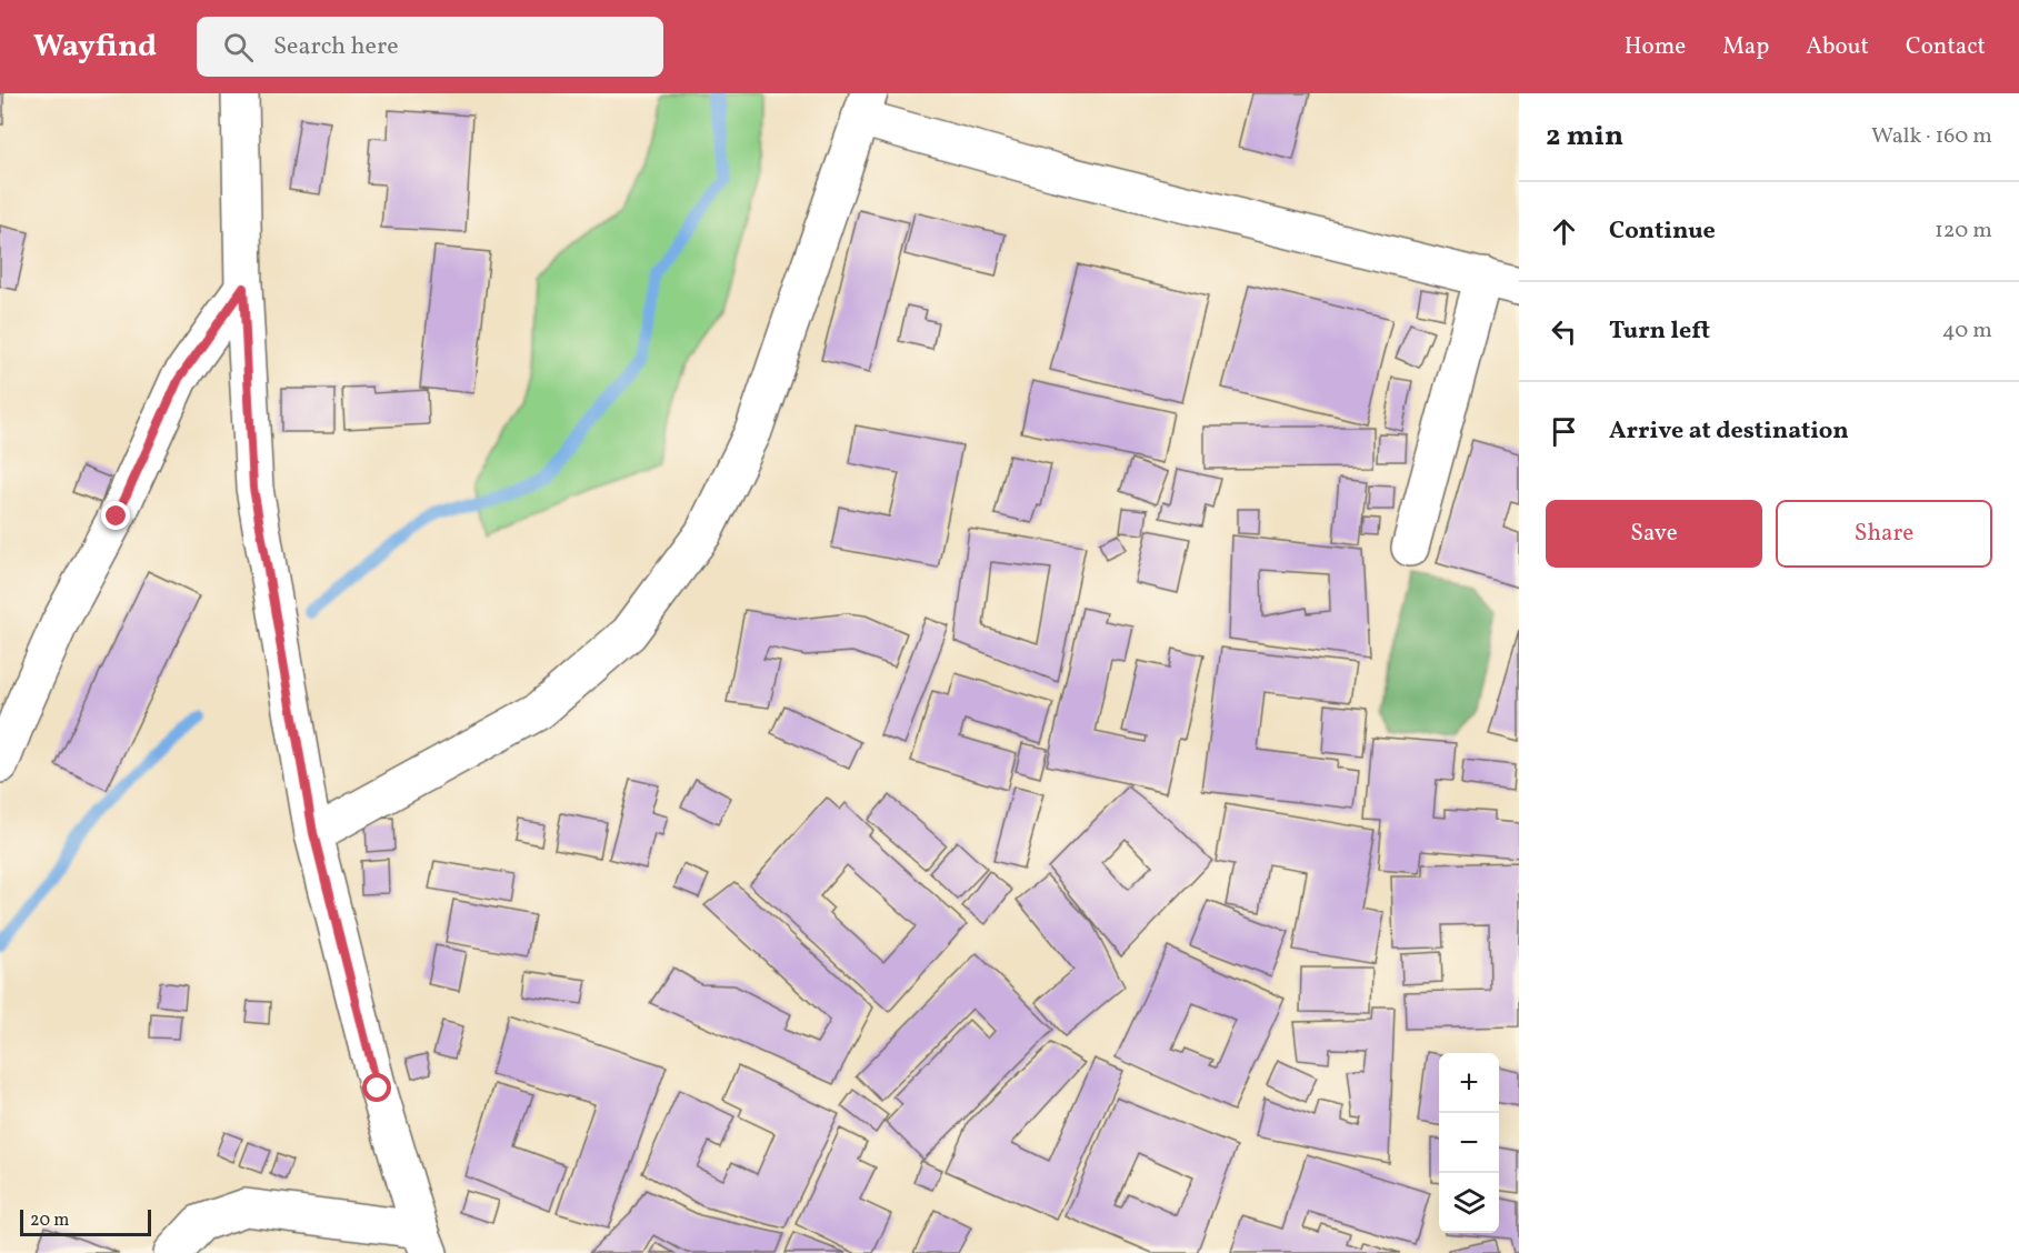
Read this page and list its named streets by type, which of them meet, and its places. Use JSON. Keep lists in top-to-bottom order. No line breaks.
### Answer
{"scale_bar":"20 m","page":{"header":"Wayfind","search":"Search here","nav":["Home","Map","About","Contact"],"heading":["2 min","Walk · 160 m"],"list":[["Continue","120 m"],["Turn left","40 m"],"Arrive at destination"],"buttons":["Save","Share"],"map_buttons":["+","−"],"scale":"20 m"}}
